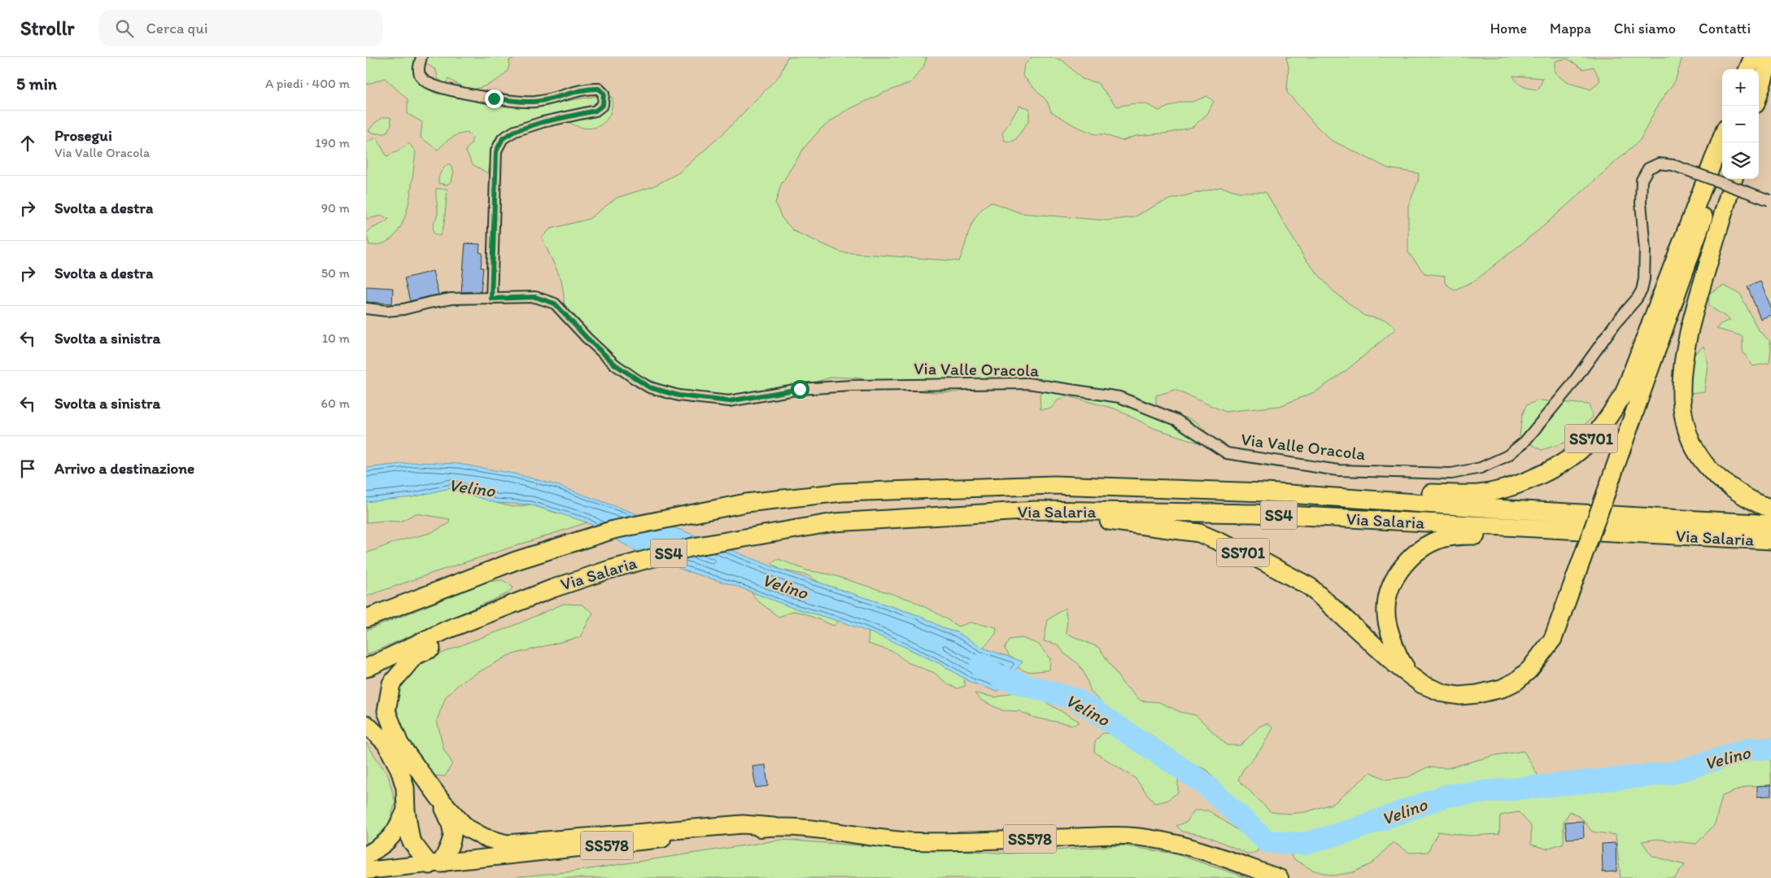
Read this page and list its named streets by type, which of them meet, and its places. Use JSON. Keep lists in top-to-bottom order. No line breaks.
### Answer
{"streets":{"highway":["SS701","Via Salaria","SS4"],"main road":["SS578"],"street":["Via Valle Oracola"]},"crossings":[["SS701","Via Salaria"]],"water":["Velino"],"page":{"header":"Strollr","search":"Cerca qui","nav":["Home","Mappa","Chi siamo","Contatti"],"heading":["5 min","A piedi · 400 m"],"map_buttons":["+","−"],"list":[["Prosegui","Via Valle Oracola","190 m"],["Svolta a destra","90 m"],["Svolta a destra","50 m"],["Svolta a sinistra","10 m"],["Svolta a sinistra","60 m"],"Arrivo a destinazione"]}}
